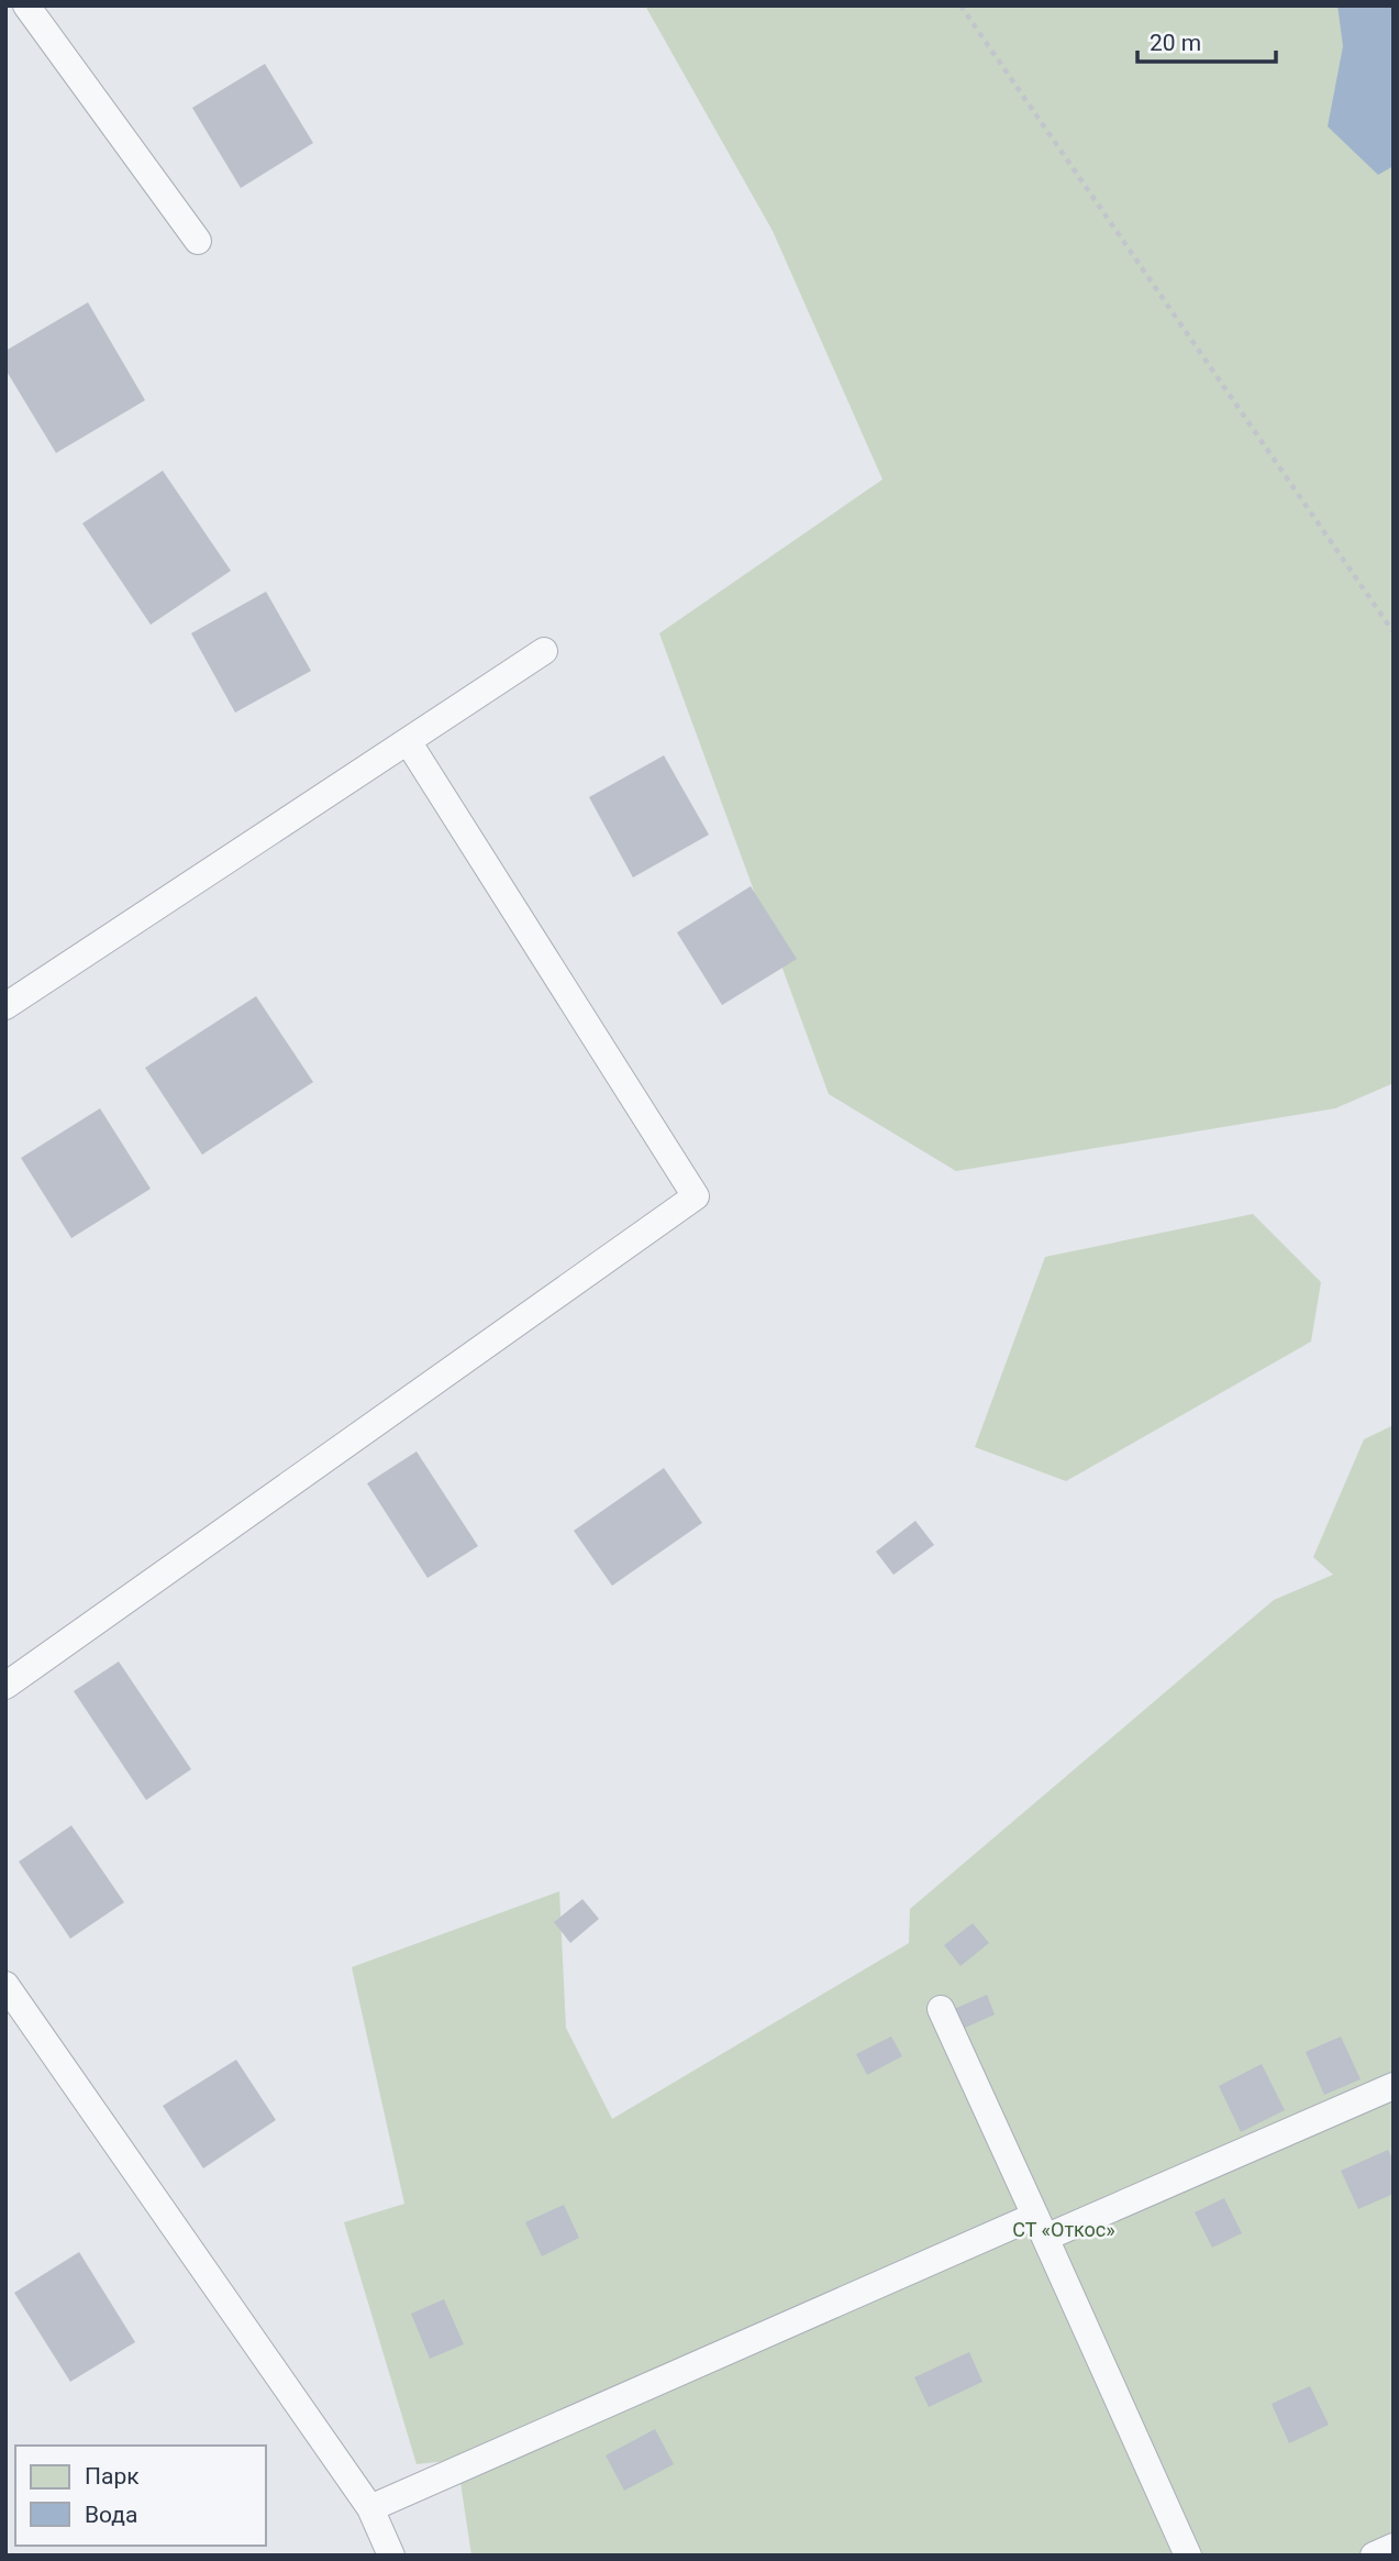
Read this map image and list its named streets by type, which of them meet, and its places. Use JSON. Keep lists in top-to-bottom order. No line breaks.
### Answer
{"parks":["СТ «Откос»"],"legend":["Парк","Вода"],"scale_bar":"20 m"}
